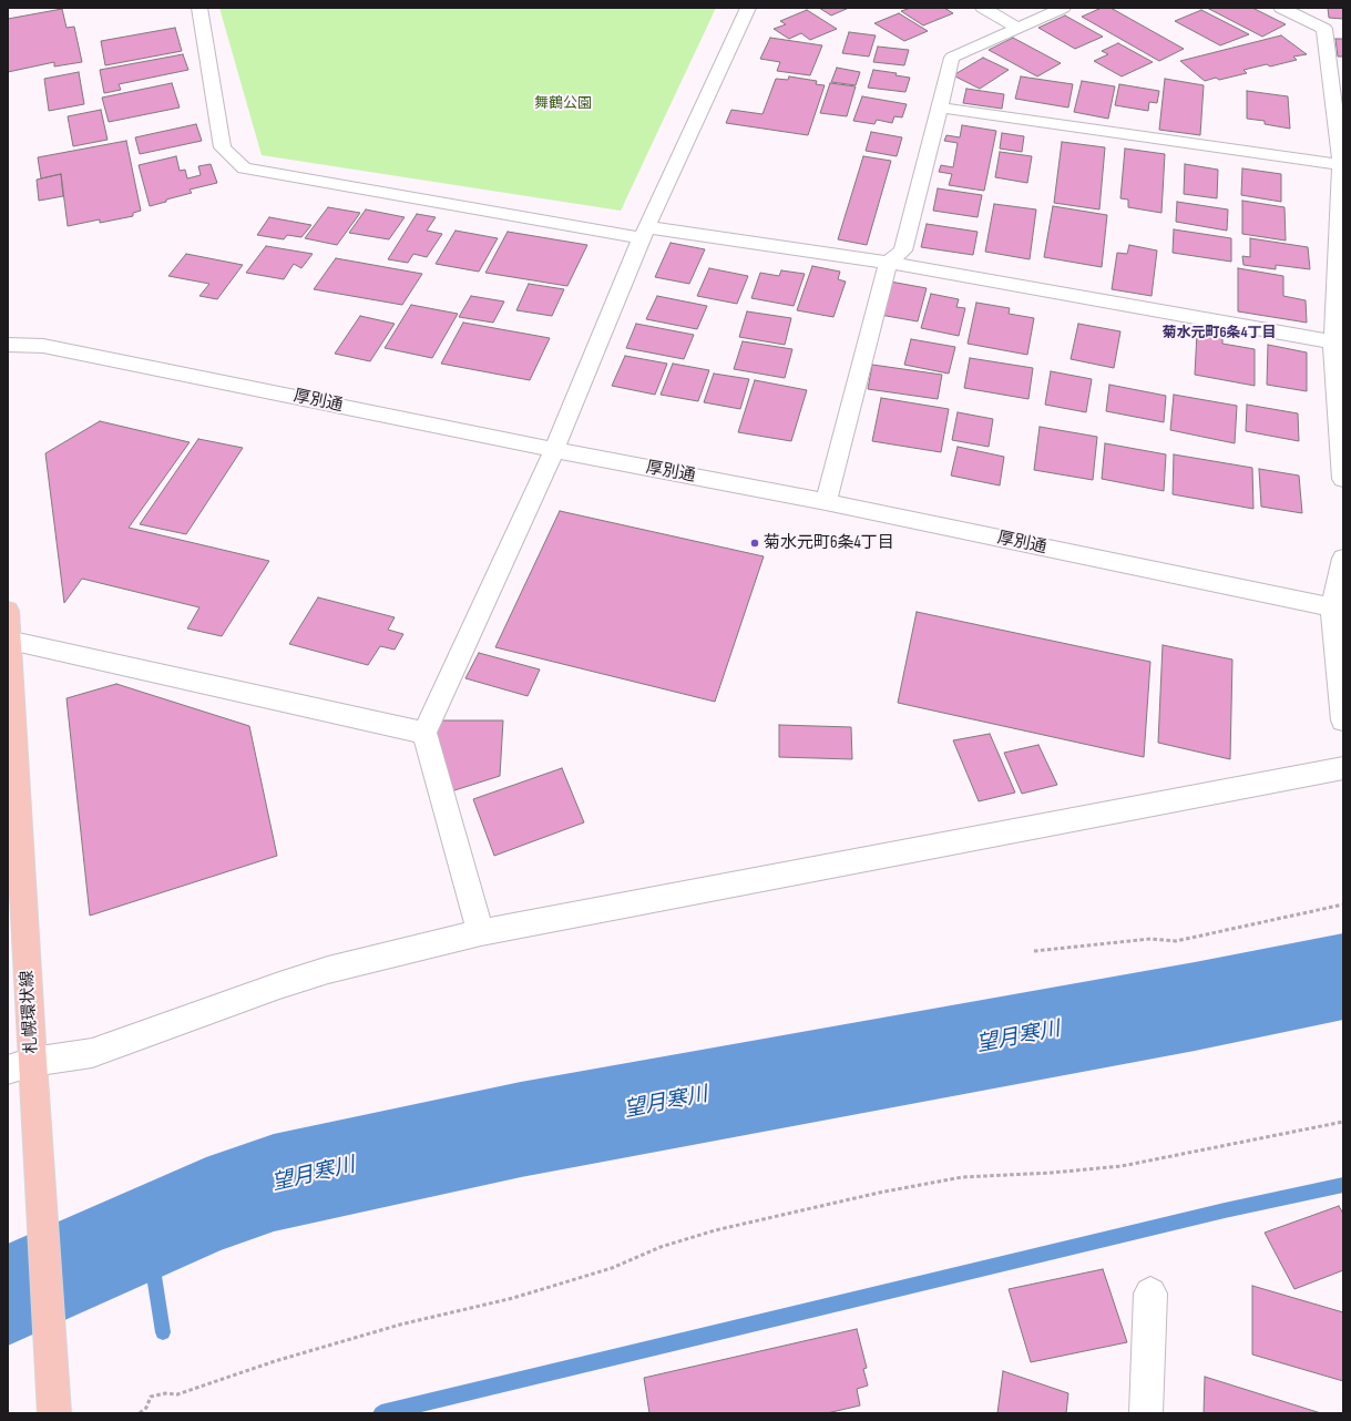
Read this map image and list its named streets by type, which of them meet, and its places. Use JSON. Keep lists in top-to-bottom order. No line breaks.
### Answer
{"streets":{"main road":["札幌環状線"],"street":["厚別通"]},"districts":["菊水元町6条4丁目"],"water":["望月寒川"],"parks":["舞鶴公園"],"places":["菊水元町6条4丁目"]}
